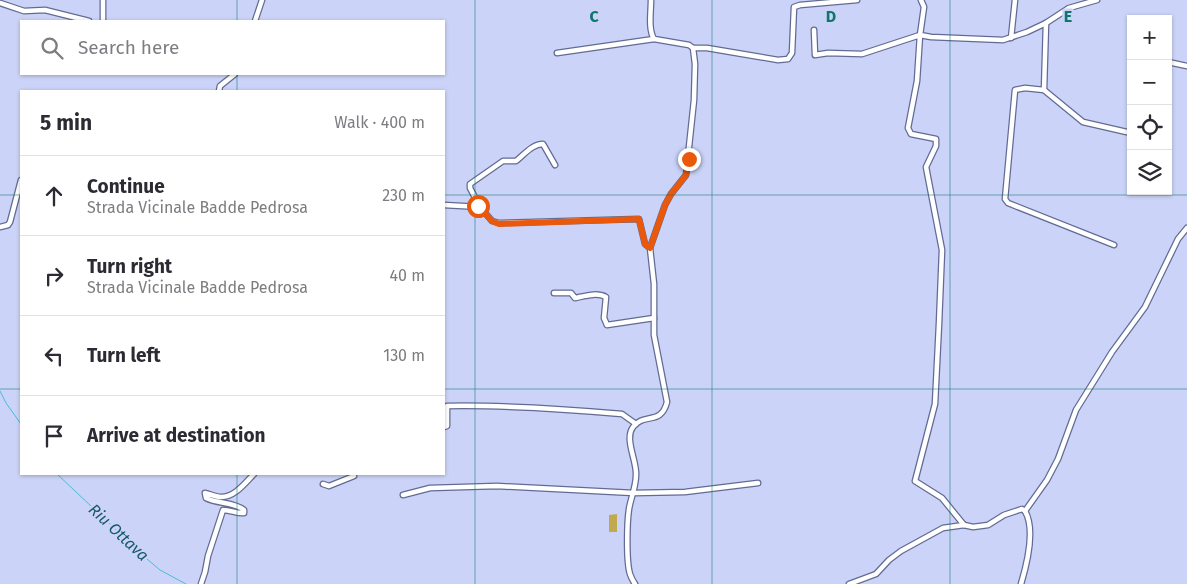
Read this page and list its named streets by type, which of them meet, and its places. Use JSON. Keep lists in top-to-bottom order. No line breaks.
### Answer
{"water":["Riu Ottava"],"page":{"map_buttons":["+","−"],"search":"Search here","heading":["5 min","Walk · 400 m"],"list":[["Continue","Strada Vicinale Badde Pedrosa","230 m"],["Turn right","Strada Vicinale Badde Pedrosa","40 m"],["Turn left","130 m"],"Arrive at destination"]},"grid":{"columns":["C","D","E"]}}
